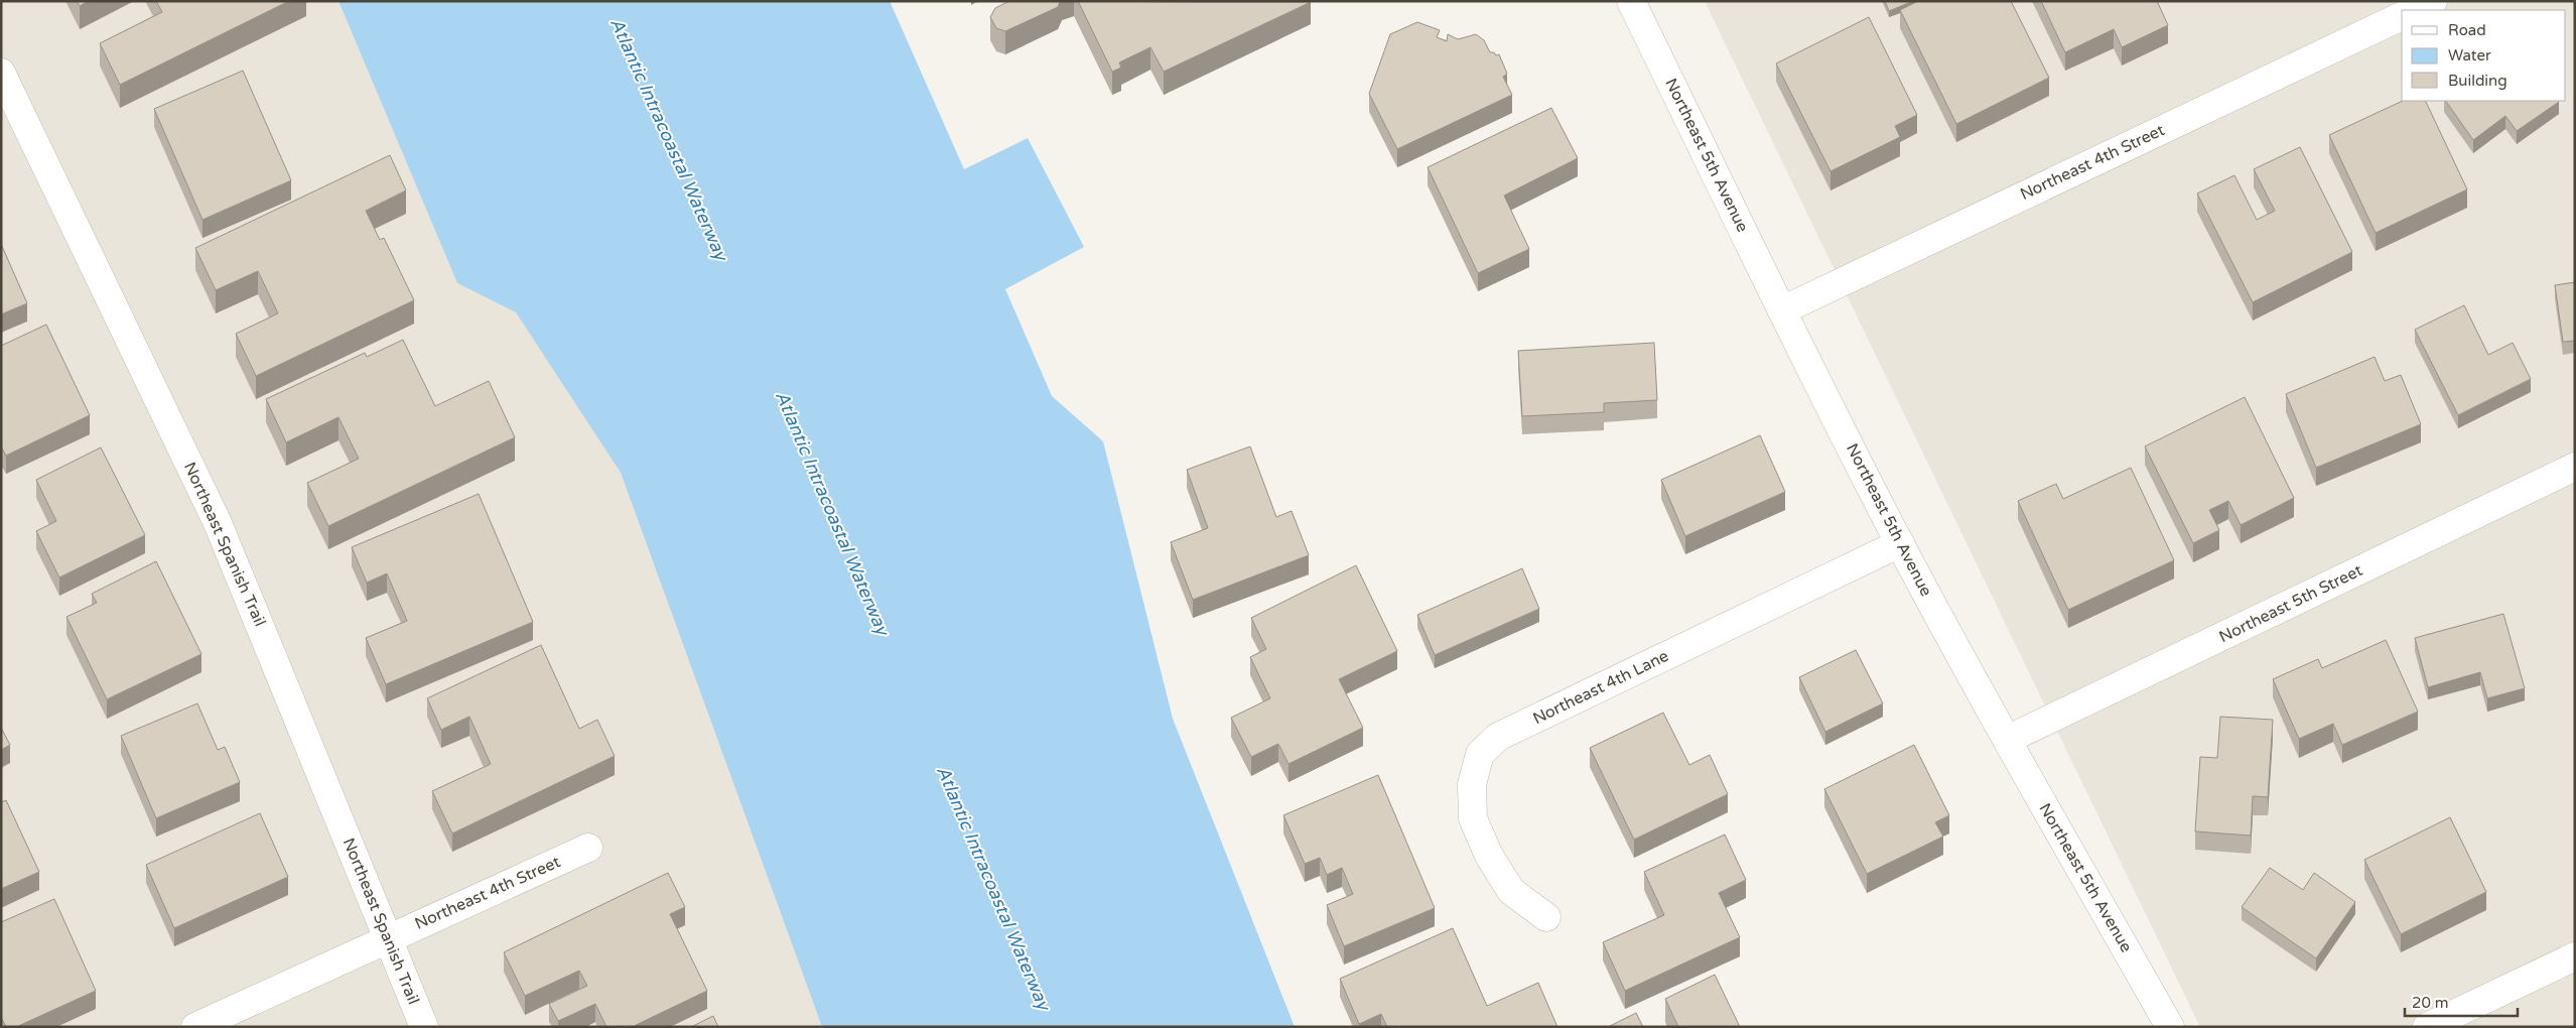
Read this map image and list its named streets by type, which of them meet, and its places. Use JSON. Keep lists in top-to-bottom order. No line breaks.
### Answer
{"streets":{"street":["Northeast 5th Avenue","Northeast 4th Street","Northeast Spanish Trail","Northeast 5th Street","Northeast 4th Lane"]},"crossings":[["Northeast 5th Avenue","Northeast 4th Street"],["Northeast 5th Avenue","Northeast 5th Street"],["Northeast 5th Avenue","Northeast 4th Lane"],["Northeast 4th Street","Northeast Spanish Trail"]],"water":["Atlantic Intracoastal Waterway"],"legend":["Road","Water","Building"],"scale_bar":"20 m"}
